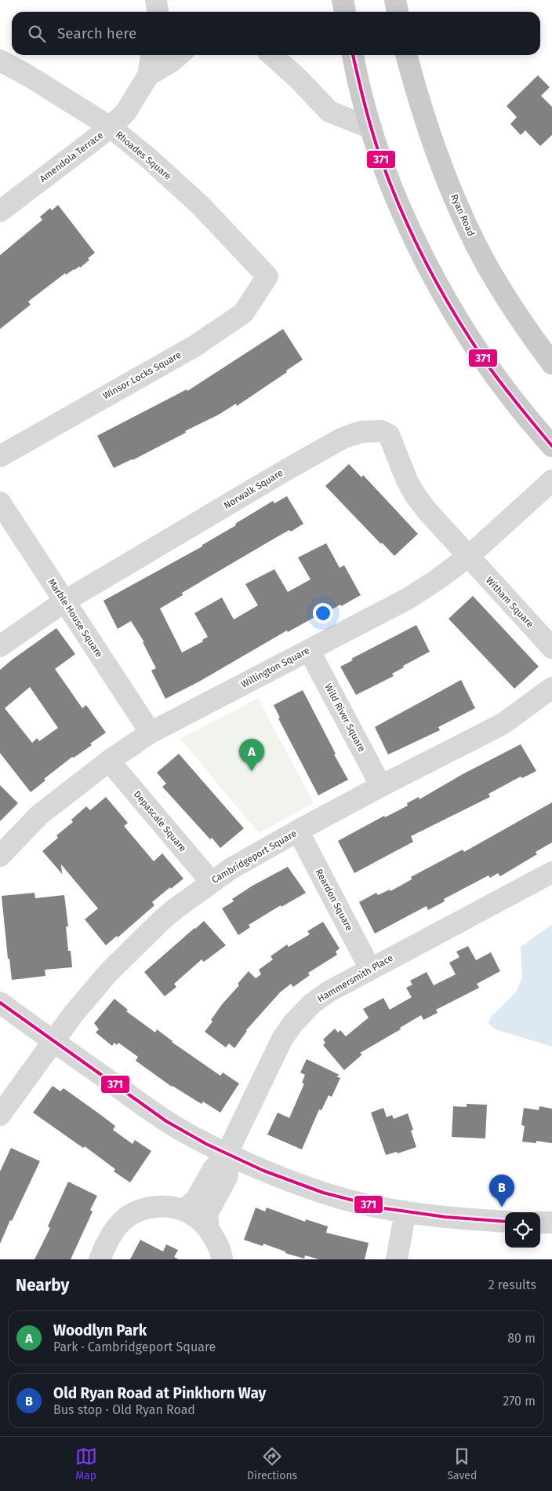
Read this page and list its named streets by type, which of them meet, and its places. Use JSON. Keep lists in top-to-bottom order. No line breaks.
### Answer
{"streets":{"main road":["Ryan Road"],"street":["Rhoades Square","Amendola Terrace","Winsor Locks Square","Norwalk Square","Witham Square","Marble House Square","Willington Square","Wild River Square","Depascale Square","Cambridgeport Square","Reardon Square","Hammersmith Place"]},"crossings":[["Rhoades Square","Amendola Terrace"],["Rhoades Square","Winsor Locks Square"],["Norwalk Square","Witham Square"],["Norwalk Square","Marble House Square"],["Norwalk Square","Willington Square"],["Witham Square","Willington Square"],["Marble House Square","Willington Square"],["Willington Square","Wild River Square"],["Willington Square","Depascale Square"],["Wild River Square","Cambridgeport Square"],["Depascale Square","Cambridgeport Square"],["Cambridgeport Square","Reardon Square"],["Reardon Square","Hammersmith Place"]],"lines":["transit line 371"],"page":{"search":"Search here","pins":["A","B"],"heading":["Nearby","2 results"],"list":[{"mark":"A","name":"Woodlyn Park","note":"Park · Cambridgeport Square","value":"80 m"},{"mark":"B","name":"Old Ryan Road at Pinkhorn Way","note":"Bus stop · Old Ryan Road","value":"270 m"}],"nav":["Map","Directions","Saved"]}}
